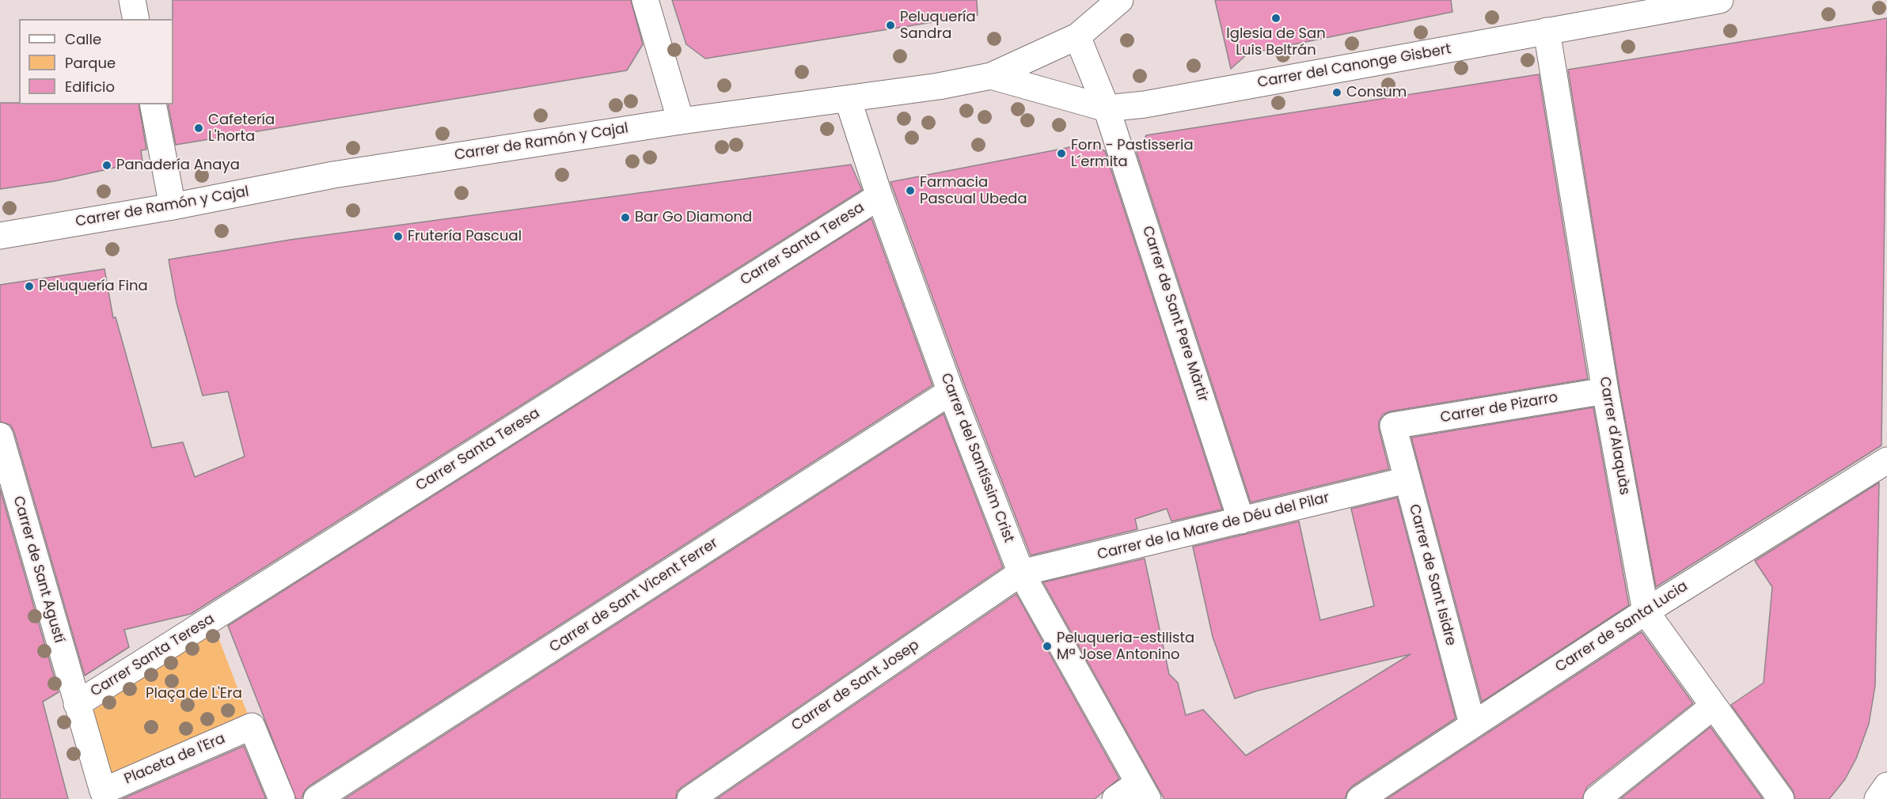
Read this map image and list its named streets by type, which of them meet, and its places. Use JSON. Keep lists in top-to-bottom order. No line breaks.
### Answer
{"streets":{"street":["Carrer del Canonge Gisbert","Carrer de Ramón y Cajal","Carrer Santa Teresa","Carrer de Sant Pere Màrtir","Carrer de Pizarro","Carrer d'Alaquàs","Carrer del Santíssim Crist","Carrer de la Mare de Déu del Pilar","Carrer de Sant Agustí","Carrer de Sant Isidre","Carrer de Sant Vicent Ferrer","Carrer de Santa Lucia","Carrer de Sant Josep","Placeta de l'Era"]},"crossings":[["Carrer del Canonge Gisbert","Carrer de Ramón y Cajal"],["Carrer del Canonge Gisbert","Carrer de Sant Pere Màrtir"],["Carrer del Canonge Gisbert","Carrer d'Alaquàs"],["Carrer de Ramón y Cajal","Carrer de Sant Pere Màrtir"],["Carrer de Ramón y Cajal","Carrer del Santíssim Crist"],["Carrer Santa Teresa","Carrer del Santíssim Crist"],["Carrer Santa Teresa","Carrer de Sant Agustí"],["Carrer Santa Teresa","Placeta de l'Era"],["Carrer de Sant Pere Màrtir","Carrer de la Mare de Déu del Pilar"],["Carrer de Pizarro","Carrer d'Alaquàs"],["Carrer de Pizarro","Carrer de Sant Isidre"],["Carrer d'Alaquàs","Carrer de Santa Lucia"],["Carrer del Santíssim Crist","Carrer de la Mare de Déu del Pilar"],["Carrer del Santíssim Crist","Carrer de Sant Vicent Ferrer"],["Carrer del Santíssim Crist","Carrer de Sant Josep"],["Carrer de la Mare de Déu del Pilar","Carrer de Sant Isidre"],["Carrer de la Mare de Déu del Pilar","Carrer de Sant Josep"],["Carrer de Sant Agustí","Placeta de l'Era"],["Carrer de Sant Isidre","Carrer de Santa Lucia"]],"parks":["Plaça de L'Era"],"places":["Iglesia de San Luis Beltrán","Peluquería Sandra","Consum","Cafetería L'horta","Forn - Pastisseria L´ermita","Panadería Anaya","Farmacia Pascual Ubeda","Bar Go Diamond","Frutería Pascual","Peluquería Fina","Peluqueria-estilista Mª Jose Antonino"],"legend":["Calle","Parque","Edificio"]}
